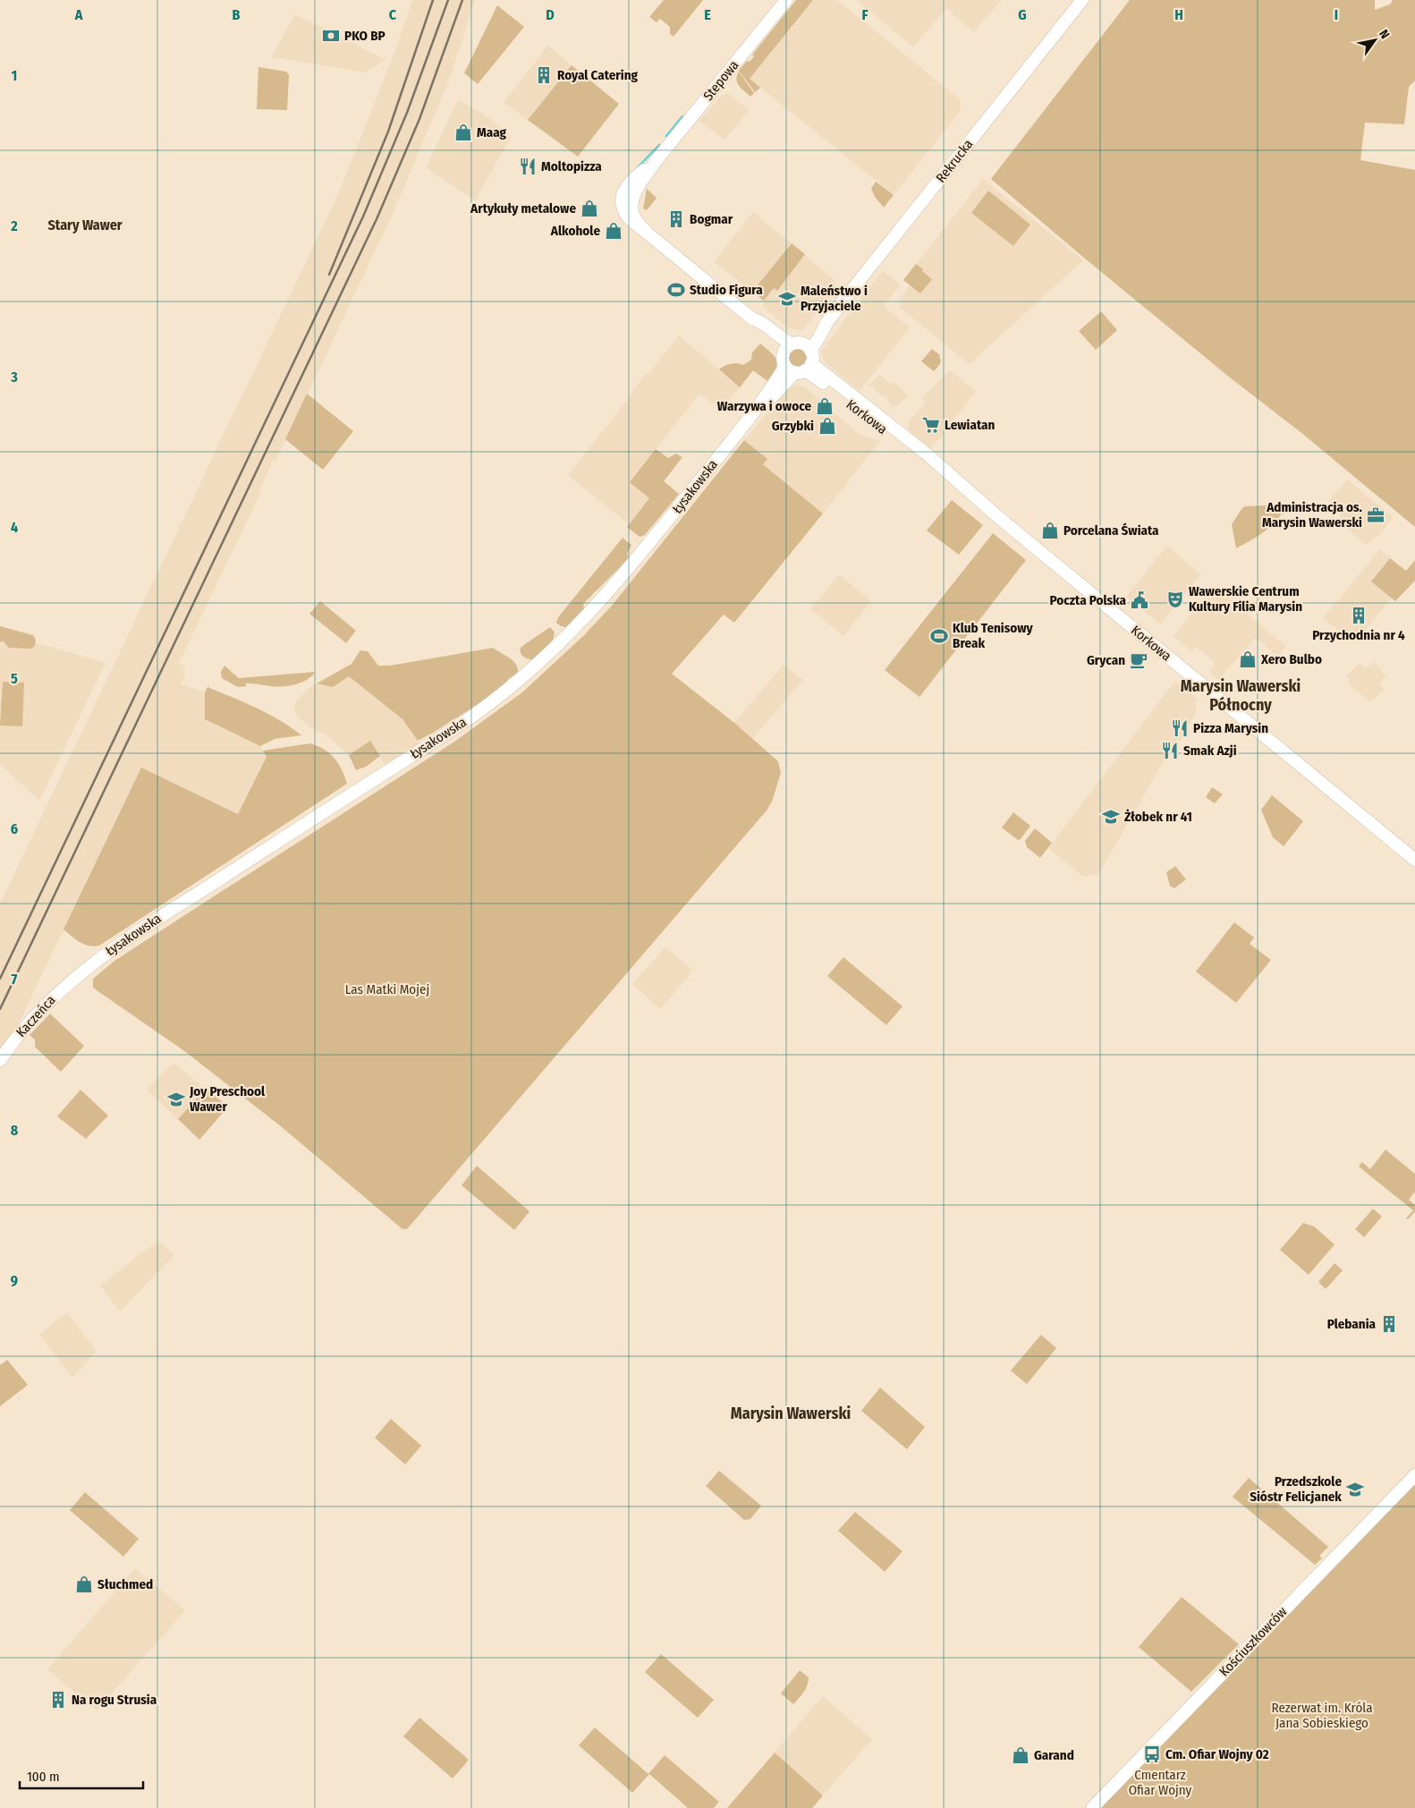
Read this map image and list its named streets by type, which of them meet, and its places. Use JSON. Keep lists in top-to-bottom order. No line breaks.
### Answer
{"streets":{"street":["Stepowa","Rekrucka","Korkowa","Łysakowska","Kaczeńca","Kościuszkowców"]},"crossings":[["Stepowa","Korkowa"],["Rekrucka","Korkowa"],["Rekrucka","Łysakowska"],["Korkowa","Łysakowska"],["Łysakowska","Kaczeńca"]],"districts":["Stary Wawer","Marysin Wawerski Północny","Marysin Wawerski"],"parks":["Las Matki Mojej","Rezerwat im. Króla Jana Sobieskiego","Cmentarz Ofiar Wojny"],"places":{"bank":["PKO BP"],"building":["Royal Catering","Bogmar","Przychodnia nr 4","Plebania","Na rogu Strusia"],"shop":["Maag","Artykuły metalowe","Alkohole","Warzywa i owoce","Grzybki","Porcelana Świata","Xero Bulbo","Słuchmed","Garand"],"restaurant":["Moltopizza","Pizza Marysin","Smak Azji"],"sports":["Studio Figura","Klub Tenisowy Break"],"school or university":["Maleństwo i Przyjaciele","Żłobek nr 41","Joy Preschool Wawer","Przedszkole Sióstr Felicjanek"],"supermarket":["Lewiatan"],"office":["Administracja os. Marysin Wawerski"],"theatre":["Wawerskie Centrum Kultury Filia Marysin"],"public building":["Poczta Polska"],"cafe":["Grycan"],"bus stop":["Cm. Ofiar Wojny 02"]},"scale_bar":"100 m","north":"top right","grid":{"columns":["A","B","C","D","E","F","G","H","I"],"rows":["1","2","3","4","5","6","7","8","9"]}}
